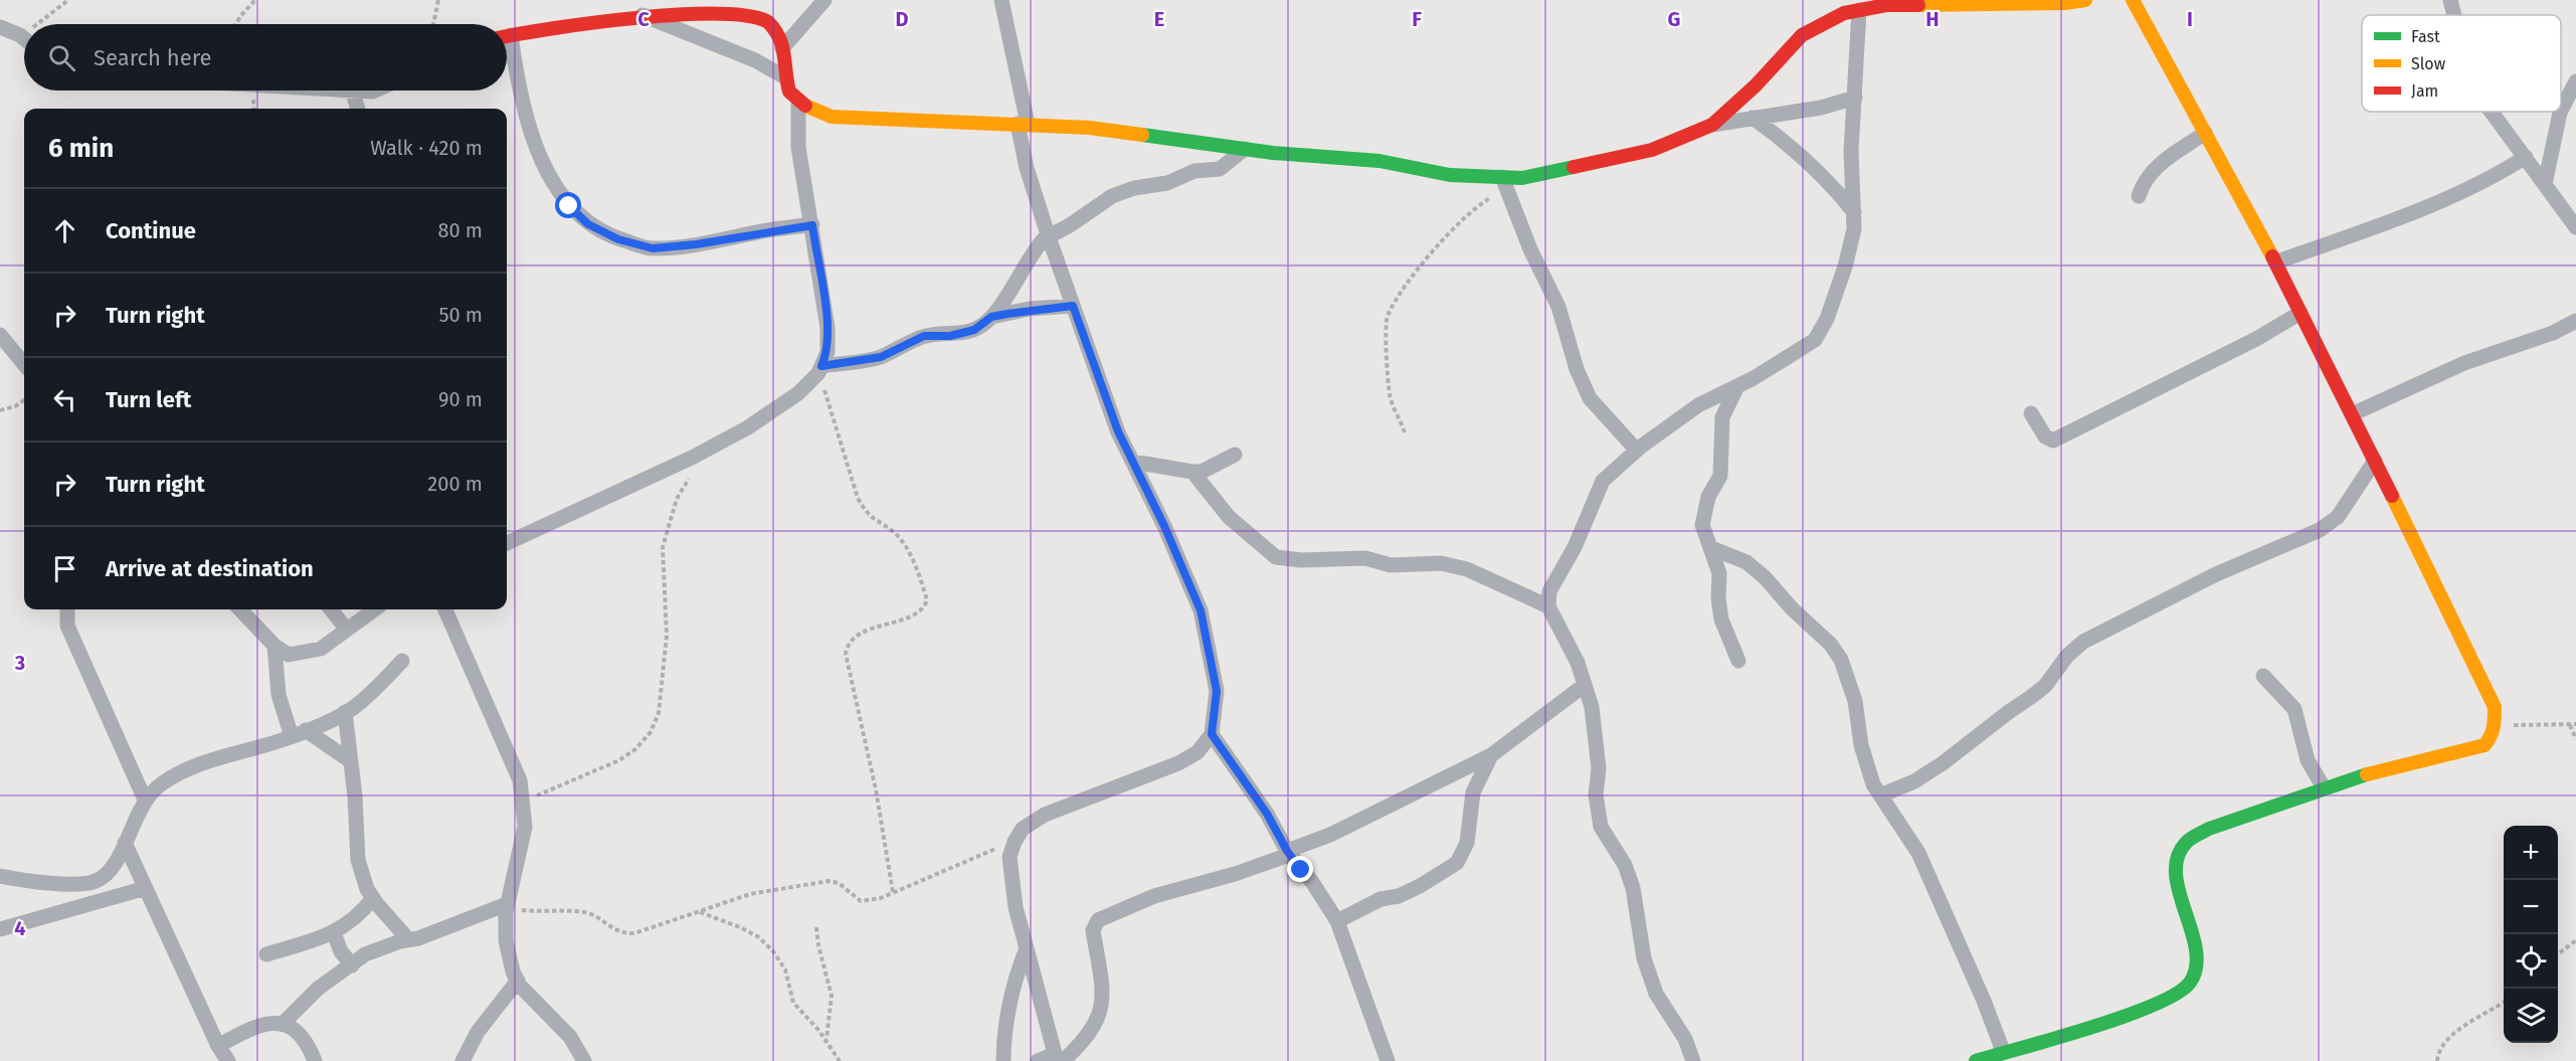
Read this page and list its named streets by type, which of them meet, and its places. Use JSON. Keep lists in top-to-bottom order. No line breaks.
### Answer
{"legend":["Fast","Slow","Jam"],"page":{"search":"Search here","heading":["6 min","Walk · 420 m"],"list":[["Continue","80 m"],["Turn right","50 m"],["Turn left","90 m"],["Turn right","200 m"],"Arrive at destination"],"map_buttons":["+","−"]},"grid":{"columns":["C","D","E","F","G","H","I"],"rows":["3","4"]}}
